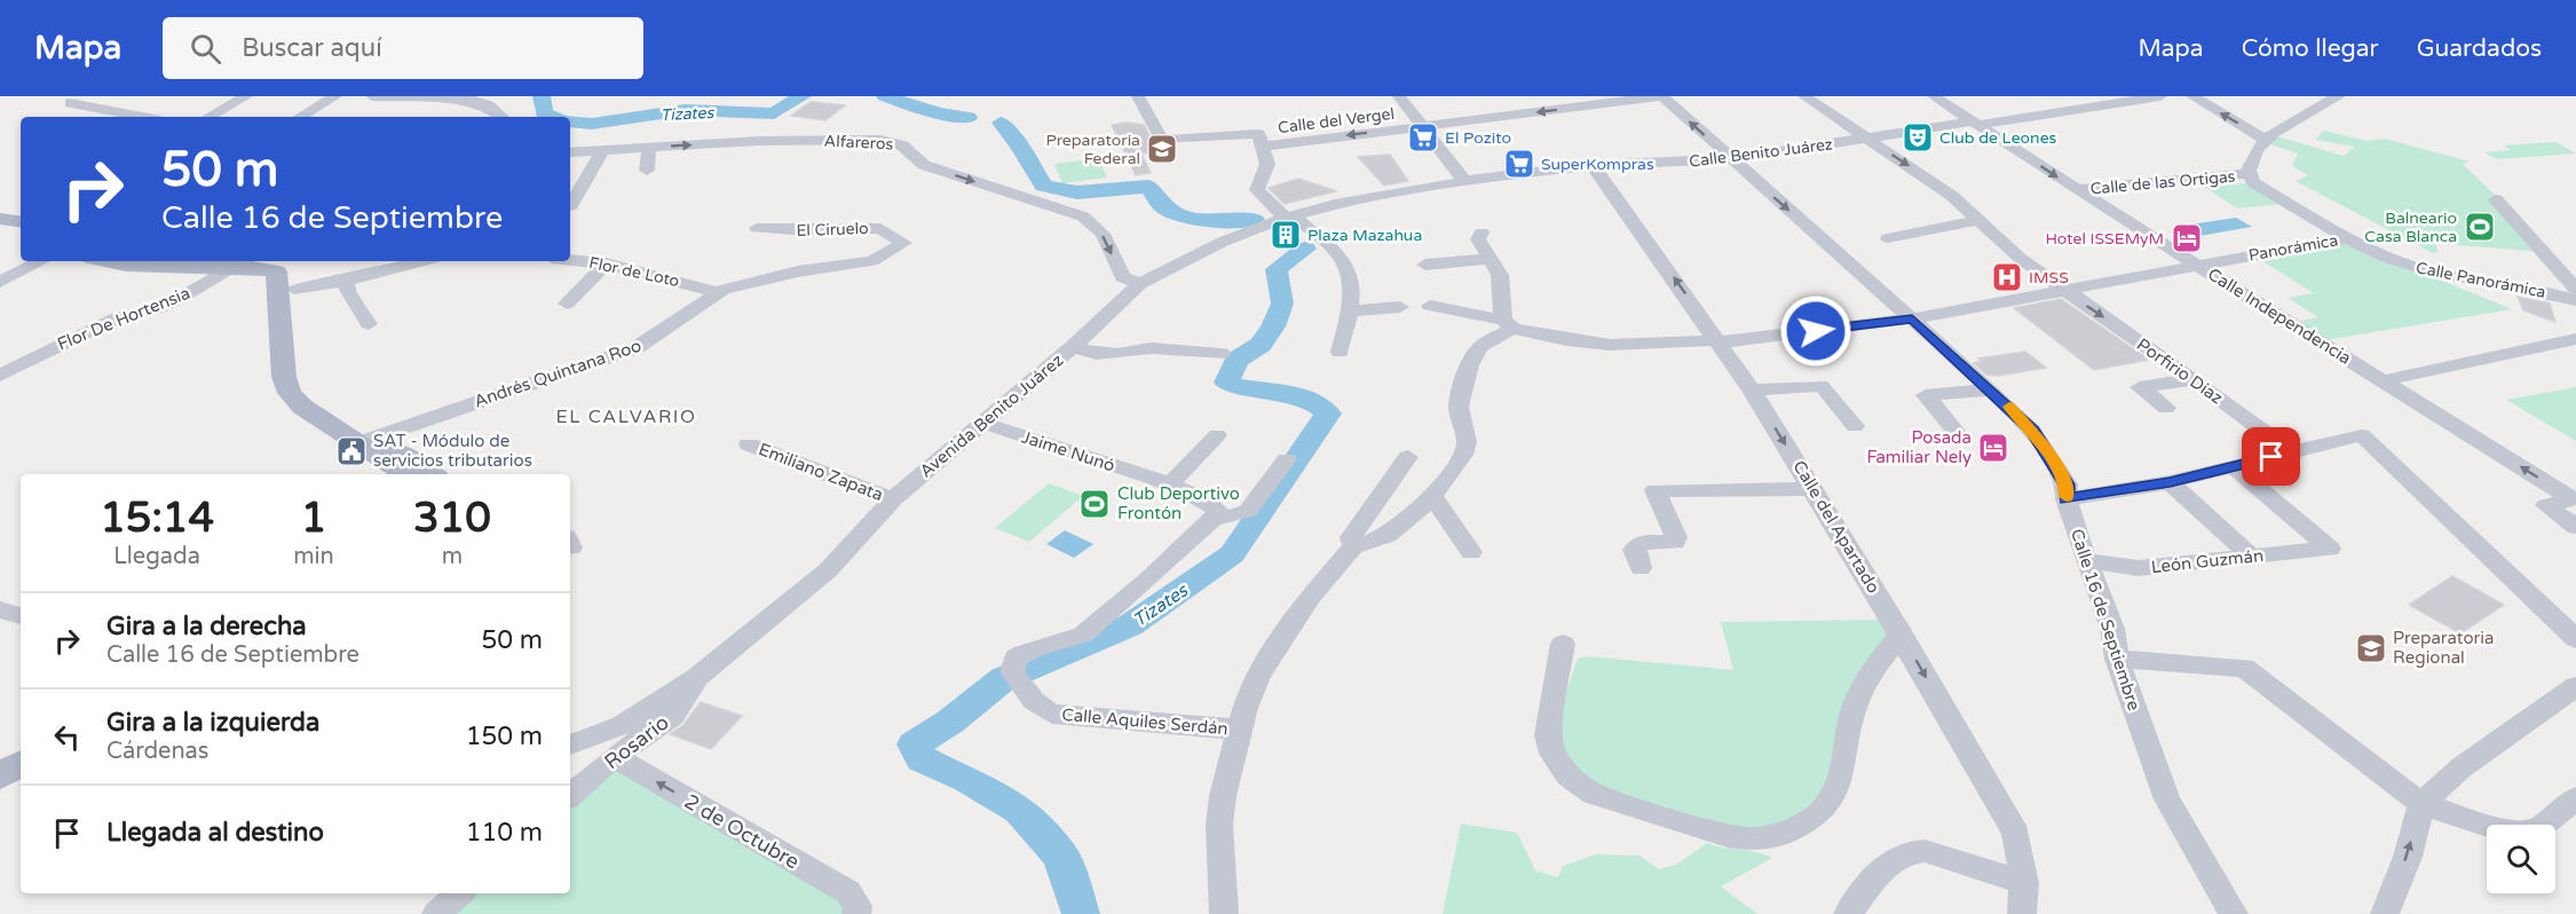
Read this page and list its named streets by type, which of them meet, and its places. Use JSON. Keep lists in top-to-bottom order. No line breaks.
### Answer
{"streets":{"street":["Calle del Vergel","Alfareros","Calle Benito Juárez","Calle de las Ortigas","El Ciruelo","Panorámica","Flor de Loto","Calle Panorámica","Calle Independencia","Flor De Hortensia","Porfirio Díaz","Andrés Quintana Roo","Avenida Benito Juárez","Jaime Nunó","Emiliano Zapata","Calle del Apartado","León Guzmán","Calle 16 de Septiembre","Calle Aquiles Serdán","Rosario","2 de Octubre"]},"crossings":[["Calle del Vergel","Calle 16 de Septiembre"],["Alfareros","Avenida Benito Juárez"],["Calle Benito Juárez","Calle Independencia"],["Calle Benito Juárez","Porfirio Díaz"],["Calle Benito Juárez","Avenida Benito Juárez"],["Calle Benito Juárez","Calle del Apartado"],["Calle Benito Juárez","Calle 16 de Septiembre"],["Calle de las Ortigas","Calle Panorámica"],["Calle de las Ortigas","Calle Independencia"],["El Ciruelo","Andrés Quintana Roo"],["Panorámica","Calle Panorámica"],["Panorámica","Calle Independencia"],["Panorámica","Porfirio Díaz"],["Panorámica","Calle del Apartado"],["Panorámica","Calle 16 de Septiembre"],["Flor de Loto","Andrés Quintana Roo"],["Avenida Benito Juárez","Jaime Nunó"],["Avenida Benito Juárez","Emiliano Zapata"],["Avenida Benito Juárez","Rosario"],["Jaime Nunó","Calle Aquiles Serdán"],["León Guzmán","Calle 16 de Septiembre"],["Rosario","2 de Octubre"]],"one_way":["Calle del Vergel","Alfareros","Porfirio Díaz","2 de Octubre"],"districts":["EL CALVARIO"],"water":["Tizates"],"places":{"supermarket":["El Pozito","SuperKompras"],"theatre":["Club de Leones"],"school or university":["Preparatoria Federal","Preparatoria Regional"],"sports":["Balneario Casa Blanca","Club Deportivo Frontón"],"building":["Plaza Mazahua"],"hotel":["Hotel ISSEMyM","Posada Familiar Nely"],"hospital":["IMSS"],"public building":["SAT - Módulo de servicios tributarios"]},"page":{"header":"Mapa","search":"Buscar aquí","nav":["Mapa","Cómo llegar","Guardados"],"turn":["50 m","Calle 16 de Septiembre"],"eta":["15:14","Llegada","1","min","310","m"],"list":[{"name":"Gira a la derecha","note":"Calle 16 de Septiembre","value":"50 m"},{"name":"Gira a la izquierda","note":"Cárdenas","value":"150 m"},{"name":"Llegada al destino","value":"110 m"}]}}
